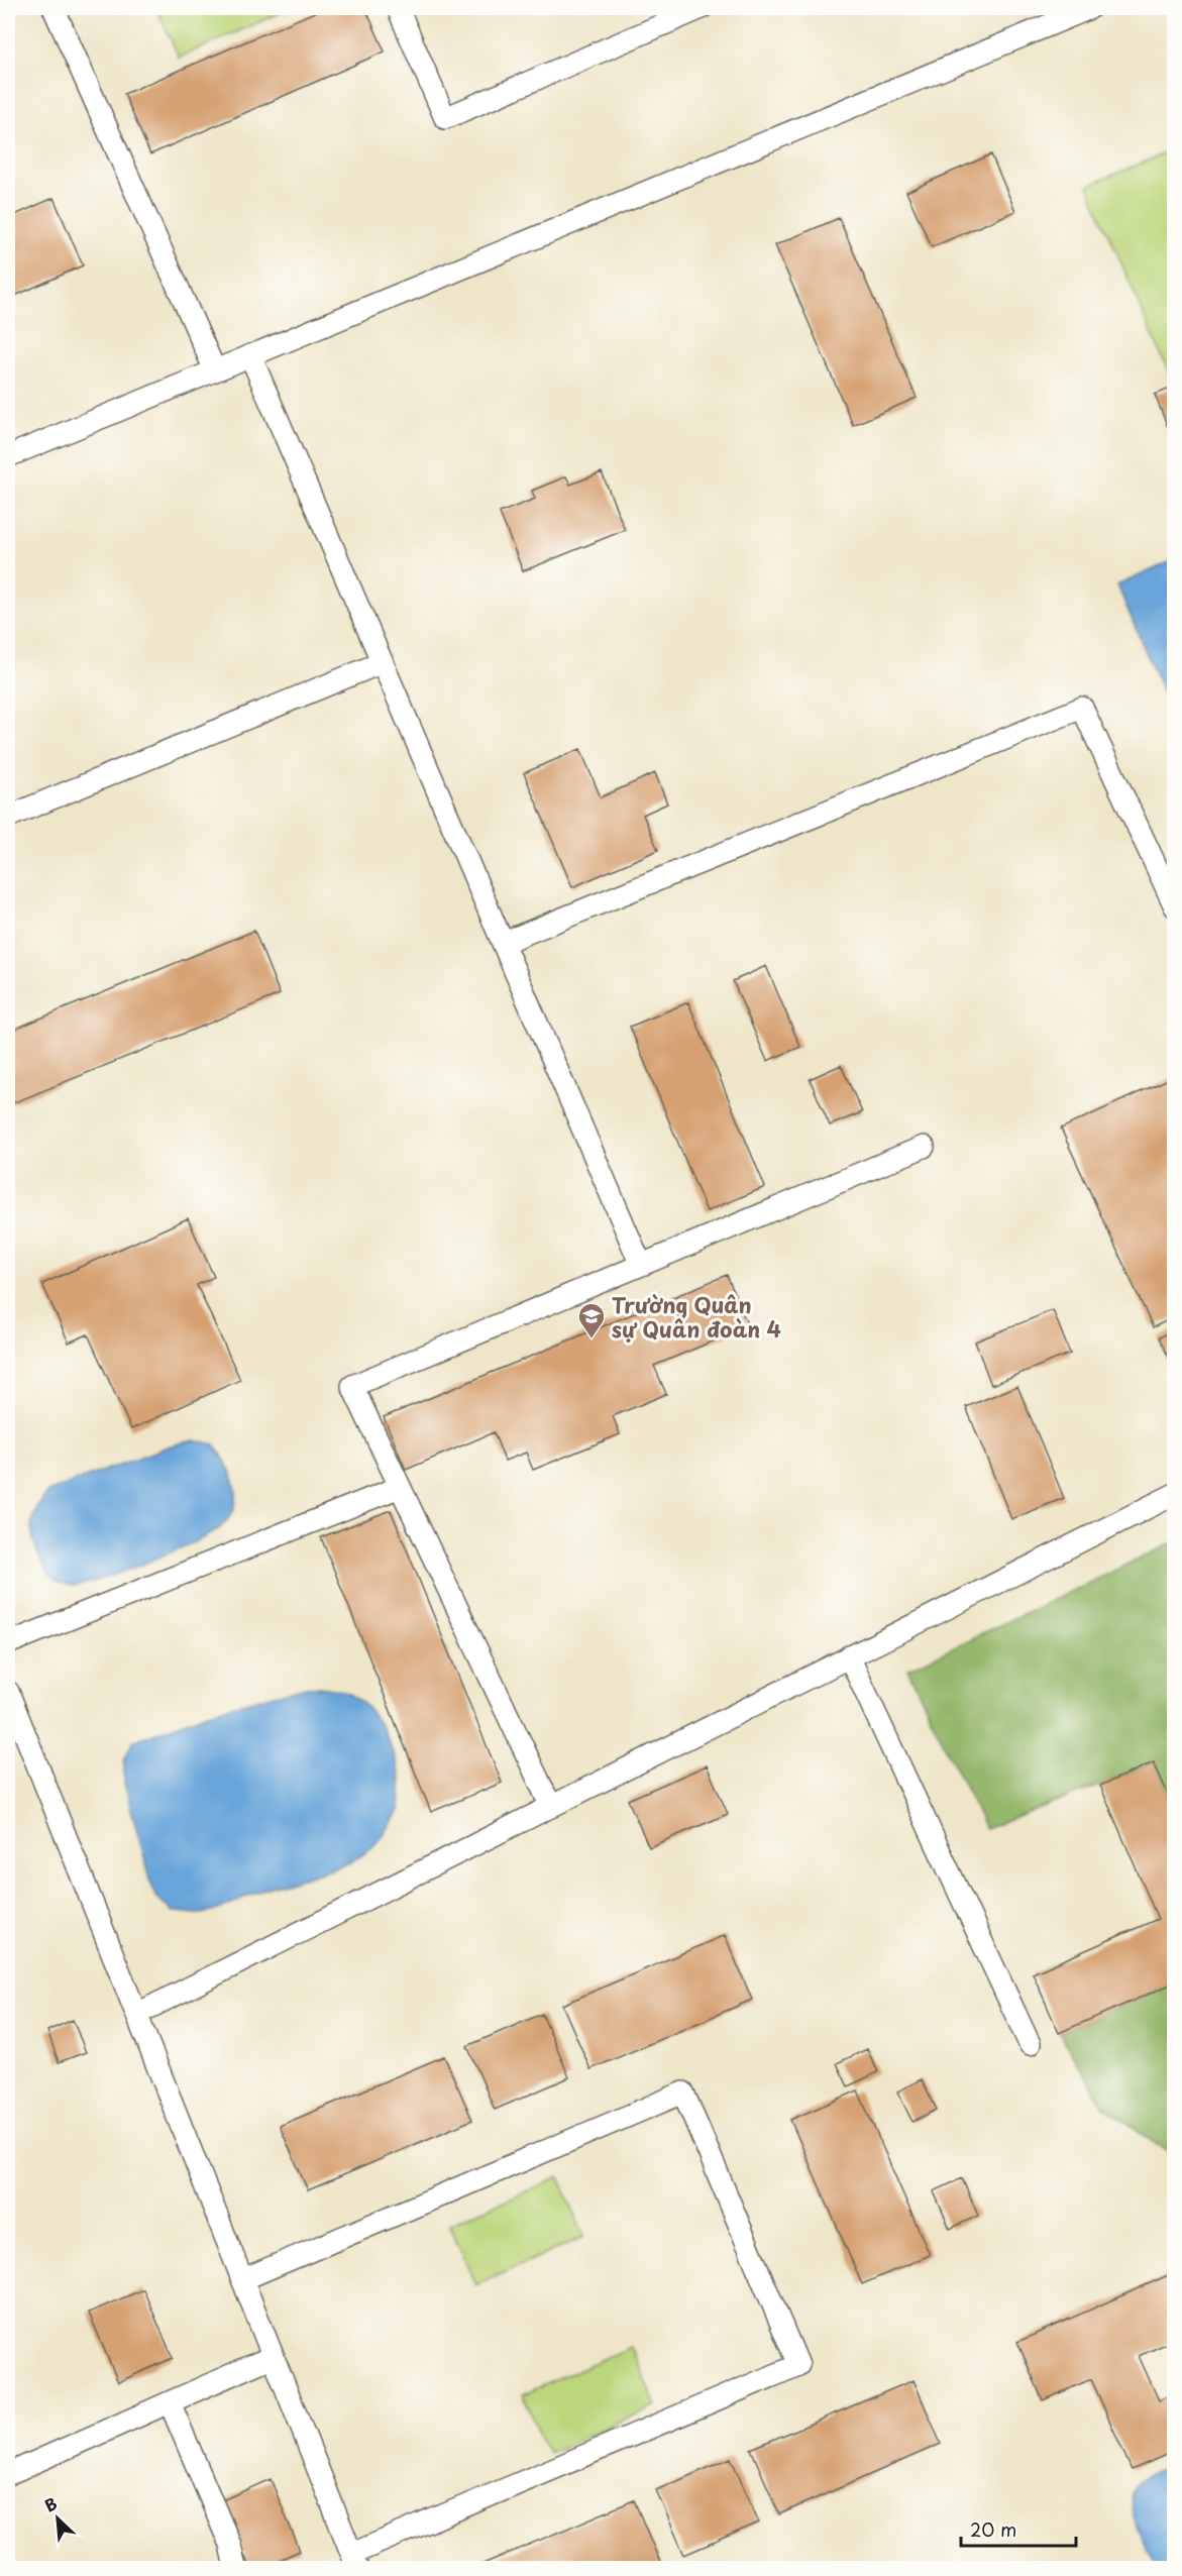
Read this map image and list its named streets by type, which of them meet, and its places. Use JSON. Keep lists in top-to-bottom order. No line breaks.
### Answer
{"places":{"school or university":["Trường Quân sự Quân đoàn 4"]},"scale_bar":"20 m","north":"top left"}
